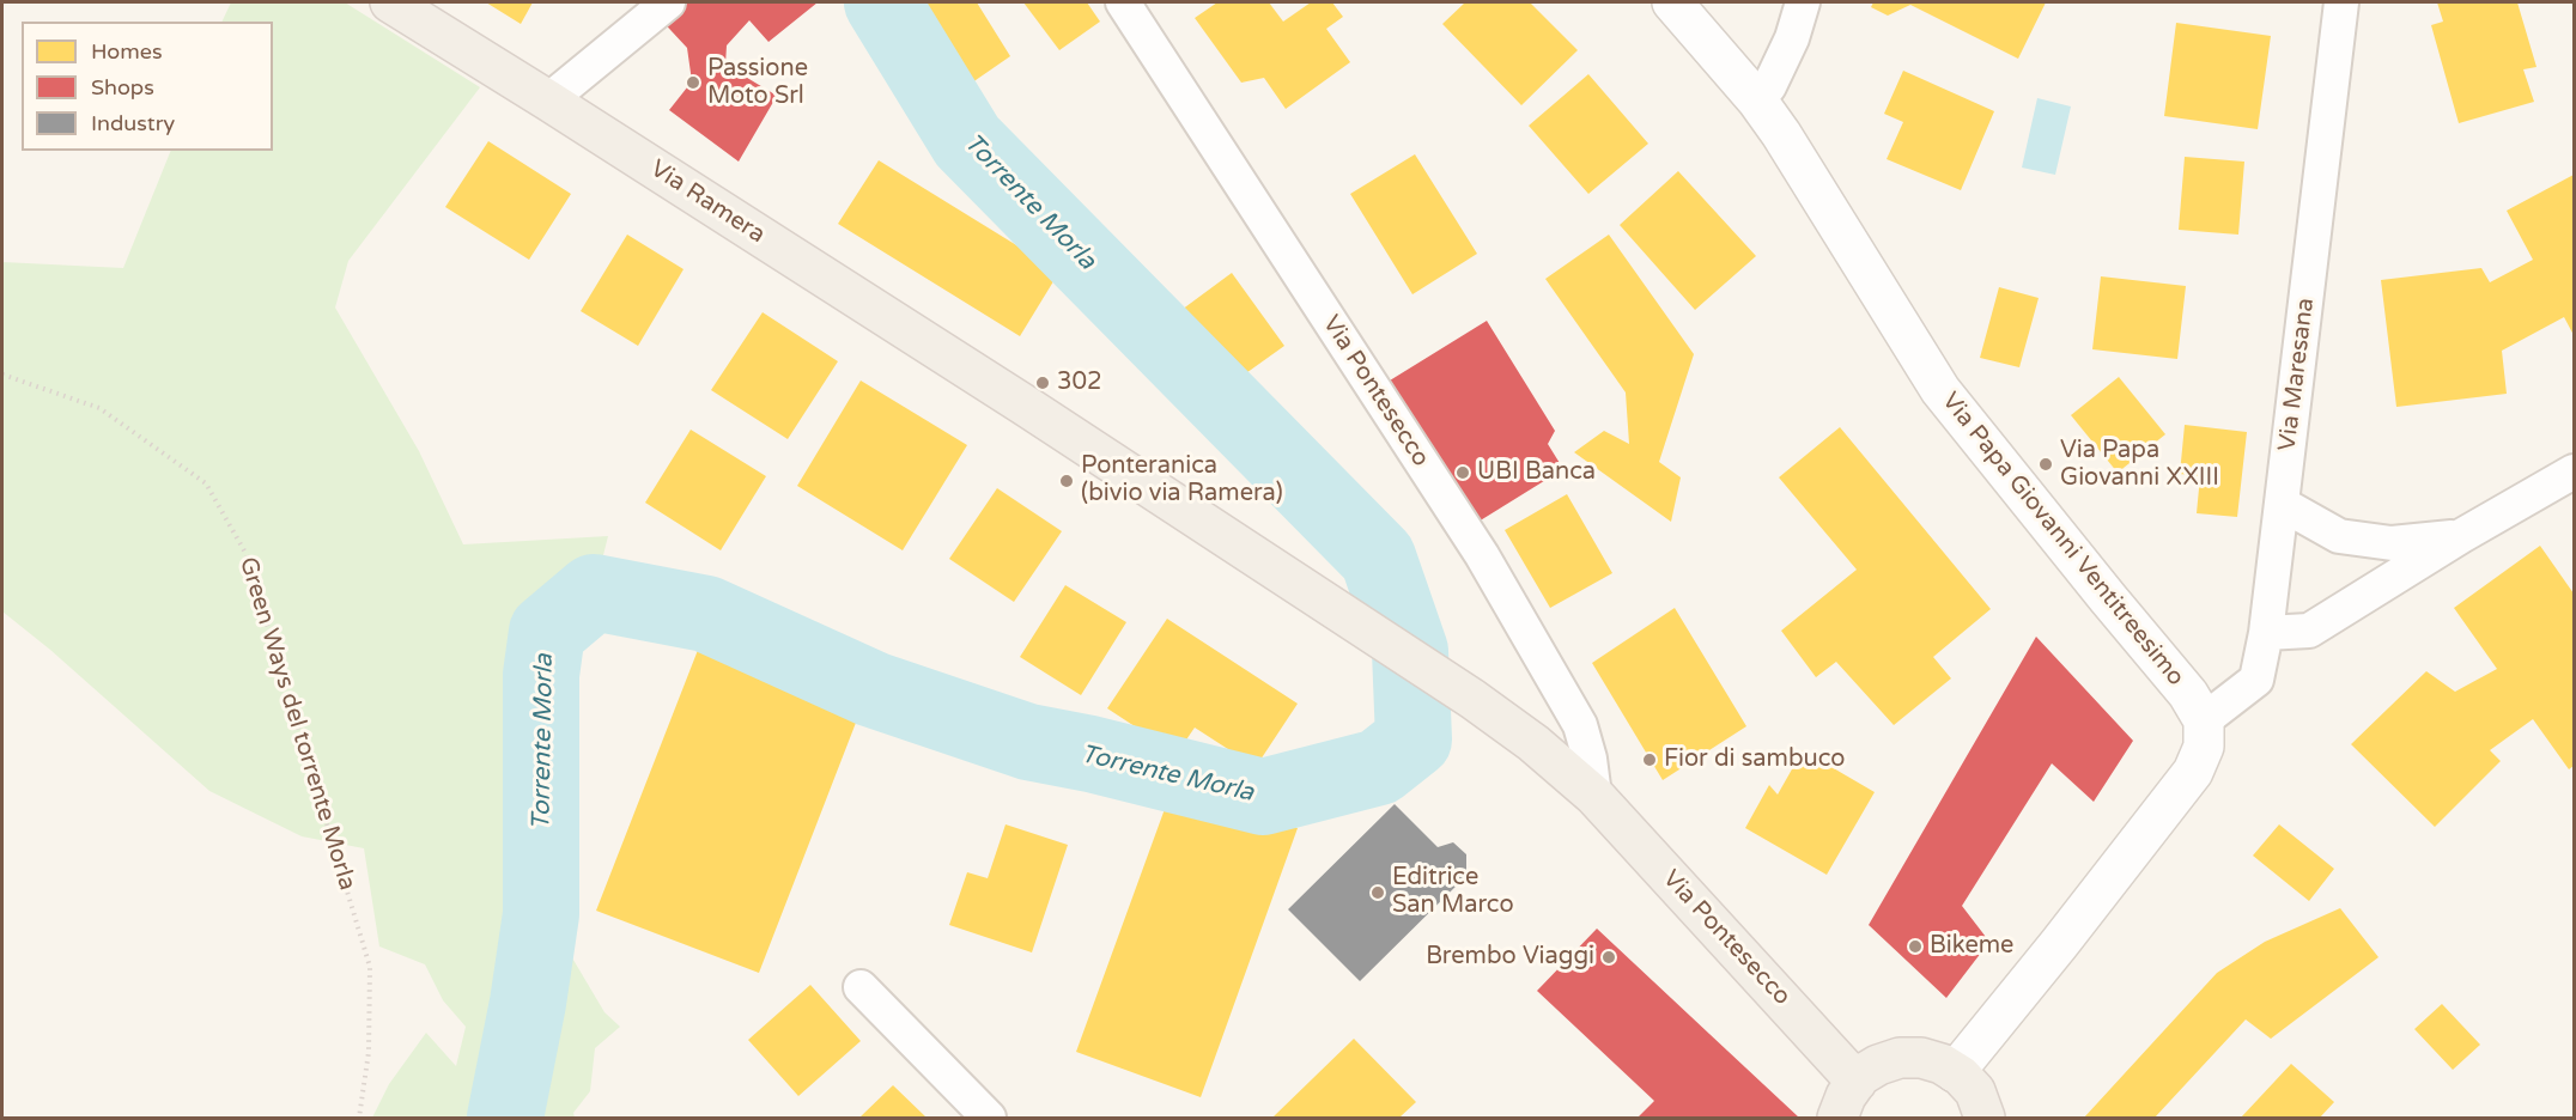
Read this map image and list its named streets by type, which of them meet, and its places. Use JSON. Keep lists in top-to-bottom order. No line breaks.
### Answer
{"streets":{"main road":["Via Ramera","Via Pontesecco"],"street":["Via Maresana","Via Papa Giovanni Ventitreesimo"],"path":["Green Ways del torrente Morla"]},"crossings":[["Via Ramera","Via Pontesecco"],["Via Maresana","Via Papa Giovanni Ventitreesimo"]],"water":["Torrente Morla"],"places":["Passione Moto Srl","302","Via Papa Giovanni XXIII","UBI Banca","Ponteranica (bivio via Ramera)","Fior di sambuco","Editrice San Marco","Bikeme","Brembo Viaggi"],"legend":["Homes","Shops","Industry"]}
